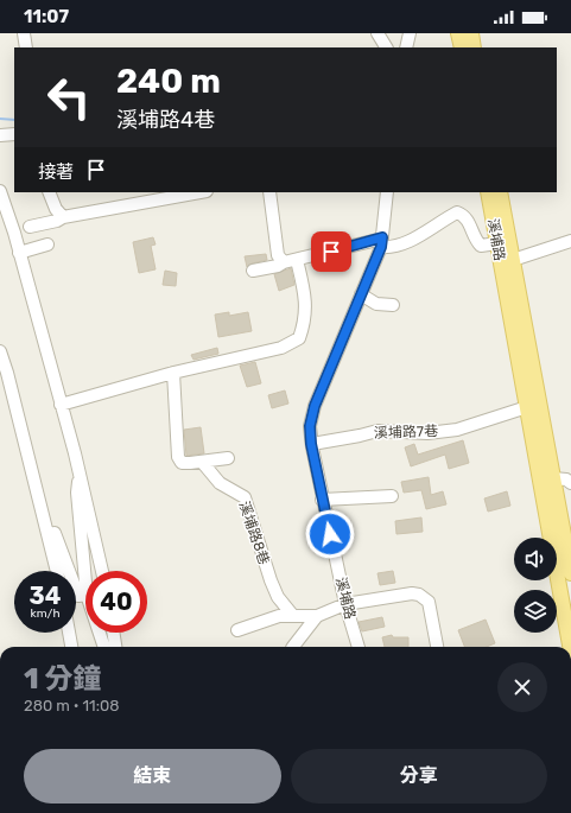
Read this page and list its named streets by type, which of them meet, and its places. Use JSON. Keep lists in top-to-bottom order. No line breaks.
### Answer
{"streets":{"main road":["溪埔路"],"street":["溪埔路7巷","溪埔路8巷"]},"crossings":[["溪埔路","溪埔路7巷"]],"page":{"status":"11:07","turn":["240 m","溪埔路4巷"],"then":"接著","speed":"34 km/h","limit":"40","heading":["1 分鐘","280 m · 11:08"],"buttons":["結束","分享"]}}
